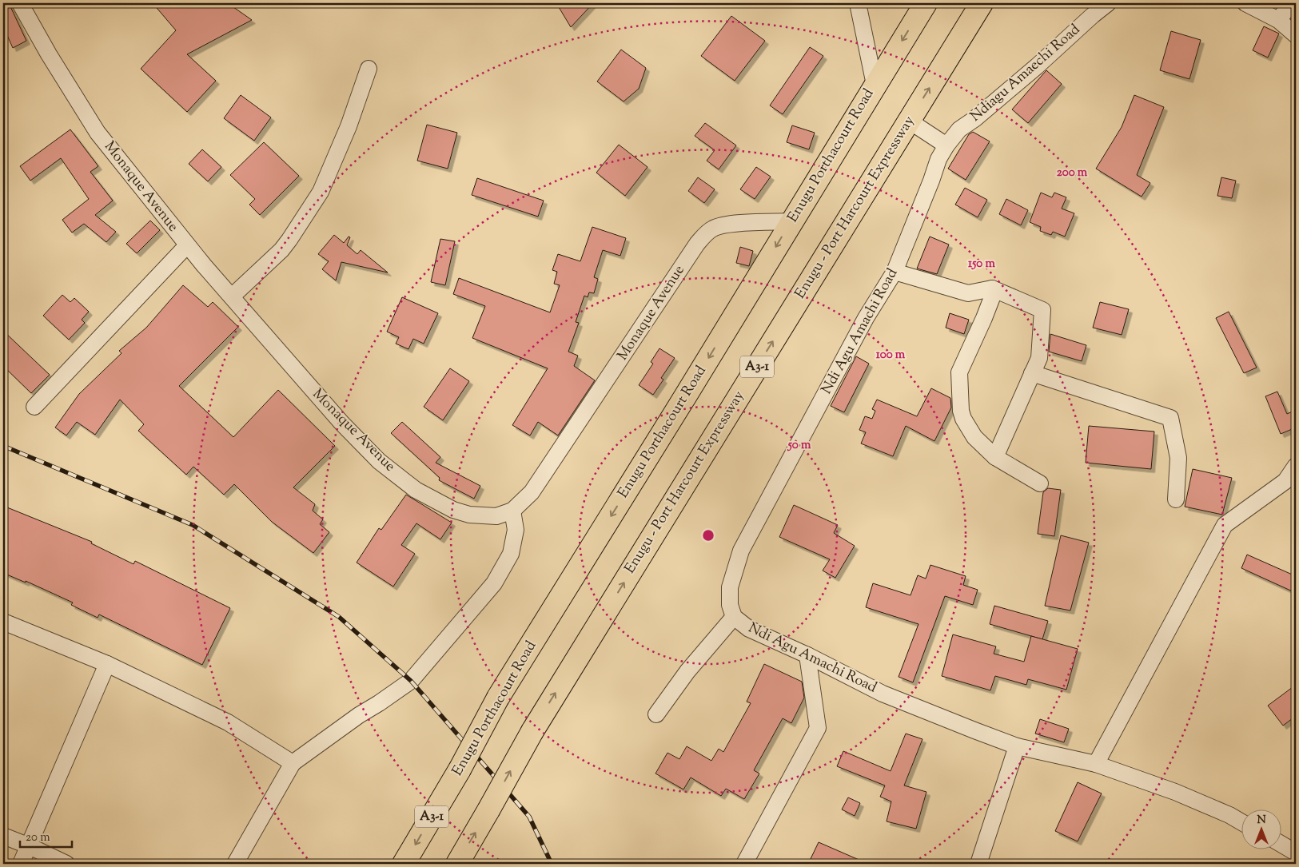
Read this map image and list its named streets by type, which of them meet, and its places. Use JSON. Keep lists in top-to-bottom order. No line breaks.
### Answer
{"streets":{"highway":["Enugu Porthacourt Road","Enugu - Port Harcourt Expressway","A3-1"],"street":["Ndiagu Amaechi Road","Monaque Avenue","Ndi Agu Amachi Road"]},"crossings":[["Ndiagu Amaechi Road","Ndi Agu Amachi Road"],["Enugu Porthacourt Road","Monaque Avenue"]],"one_way":["Enugu Porthacourt Road","Enugu - Port Harcourt Expressway"],"scale_bar":"20 m","north":"top","rings":["200 m","150 m","100 m","50 m"]}
